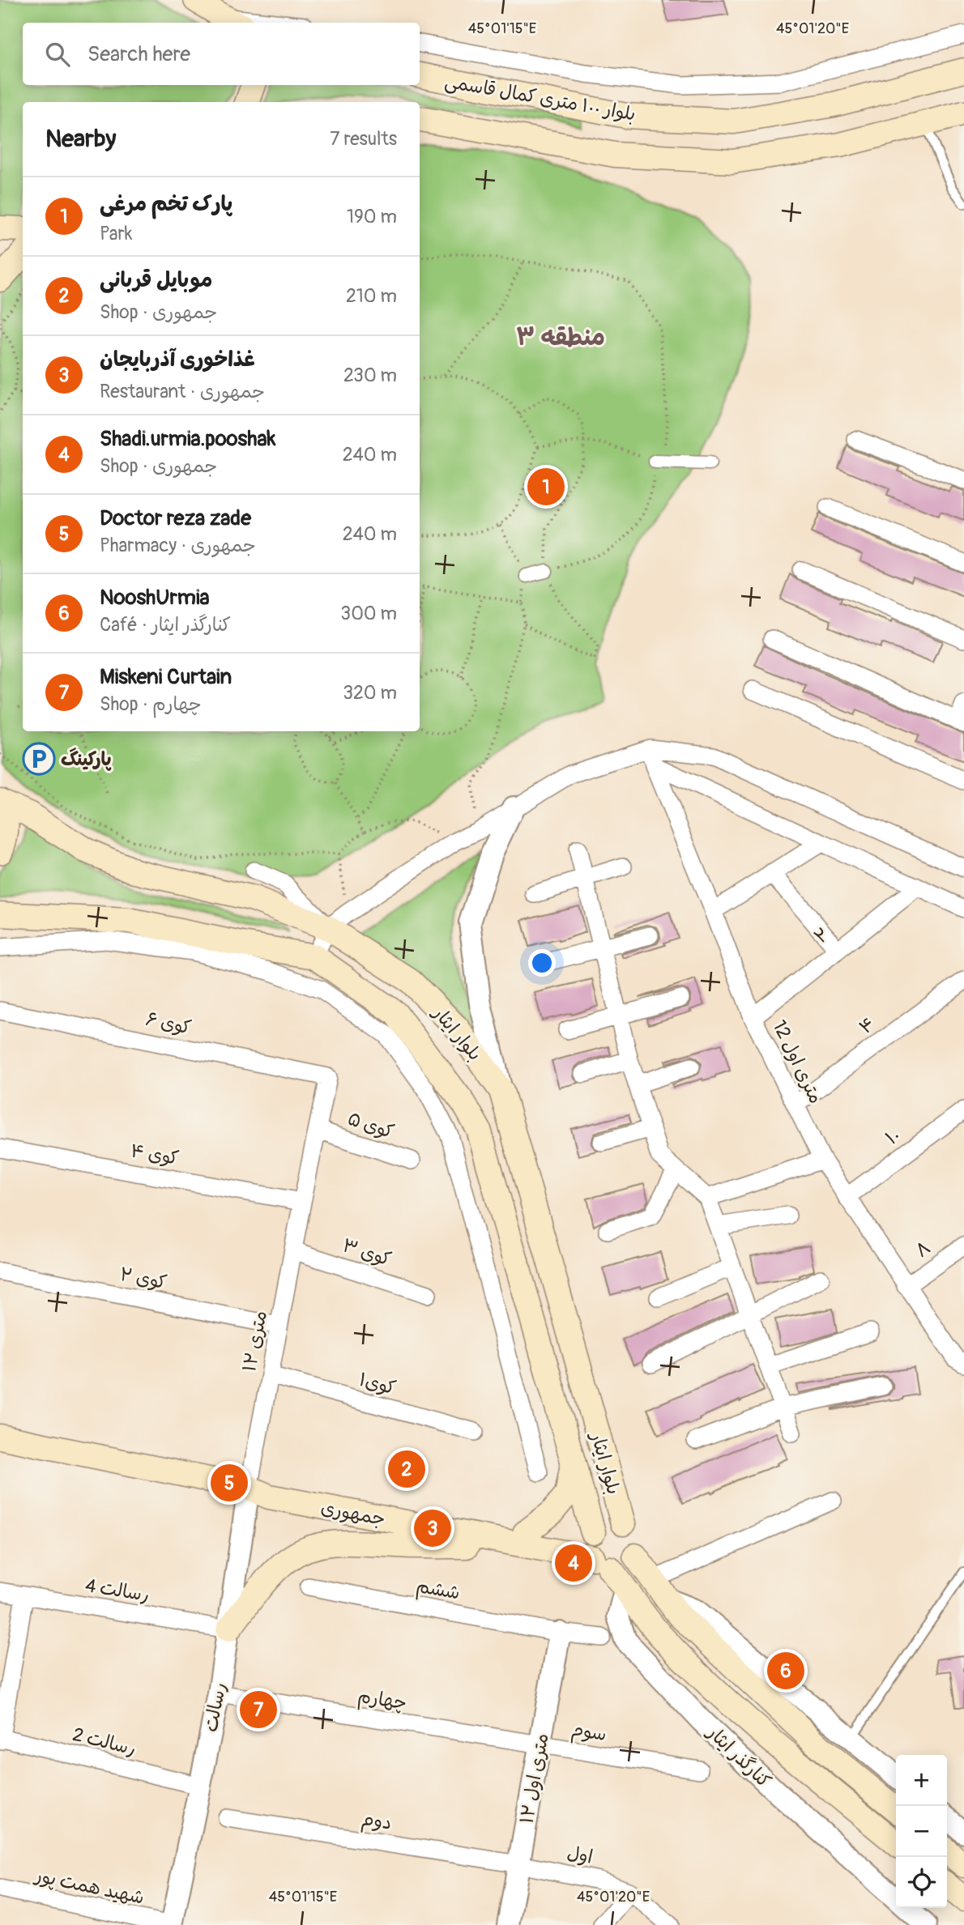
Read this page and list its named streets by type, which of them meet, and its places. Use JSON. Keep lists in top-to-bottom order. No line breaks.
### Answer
{"streets":{"main road":["بلوار ۱۰۰ متری کمال قاسمی","بلوار ایثار","جمهوری"],"street":["۲","کوی ۶","۴","12 متری اول","کوی ۵","۱۰","کوی ۴","۸","کوی ۳","کوی ۲","۱۲ متری","کوی۱","ششم","رسالت 4","چهارم","رسالت","سوم","رسالت 2","کنارگذر ایثار","۱۲ متری اول","دوم","اول","شهید همت پور"]},"crossings":[["۲","12 متری اول"],["کوی ۶","۱۲ متری"],["۴","12 متری اول"],["بلوار ایثار","جمهوری"],["بلوار ایثار","کنارگذر ایثار"],["12 متری اول","۱۰"],["12 متری اول","۸"],["کوی ۵","۱۲ متری"],["کوی ۴","۱۲ متری"],["کوی ۳","۱۲ متری"],["کوی ۲","۱۲ متری"],["۱۲ متری","کوی۱"],["۱۲ متری","جمهوری"],["۱۲ متری","رسالت"],["جمهوری","رسالت"],["ششم","۱۲ متری اول"],["رسالت 4","رسالت"],["چهارم","رسالت"],["چهارم","سوم"],["چهارم","۱۲ متری اول"],["رسالت","رسالت 2"],["رسالت","شهید همت پور"],["سوم","۱۲ متری اول"],["۱۲ متری اول","دوم"],["۱۲ متری اول","اول"],["دوم","اول"]],"districts":["منطقه ۳"],"places":{"parking":["پارکینگ"]},"page":{"search":"Search here","heading":["Nearby","7 results"],"list":[{"mark":"1","name":"پارک تخم مرغی","note":"Park","value":"190 m"},{"mark":"2","name":"موبایل قربانی","note":"Shop · جمهوری","value":"210 m"},{"mark":"3","name":"غذاخوری آذربایجان","note":"Restaurant · جمهوری","value":"230 m"},{"mark":"4","name":"Shadi.urmia.pooshak","note":"Shop · جمهوری","value":"240 m"},{"mark":"5","name":"Doctor reza zade","note":"Pharmacy · جمهوری","value":"240 m"},{"mark":"6","name":"NooshUrmia","note":"Café · کنارگذر ایثار","value":"300 m"},{"mark":"7","name":"Miskeni Curtain","note":"Shop · چهارم","value":"320 m"}],"pins":["1","2","5","3","4","6","7"],"map_buttons":["+","−"]},"coordinates":["45°01'15\"E","45°01'20\"E"]}
